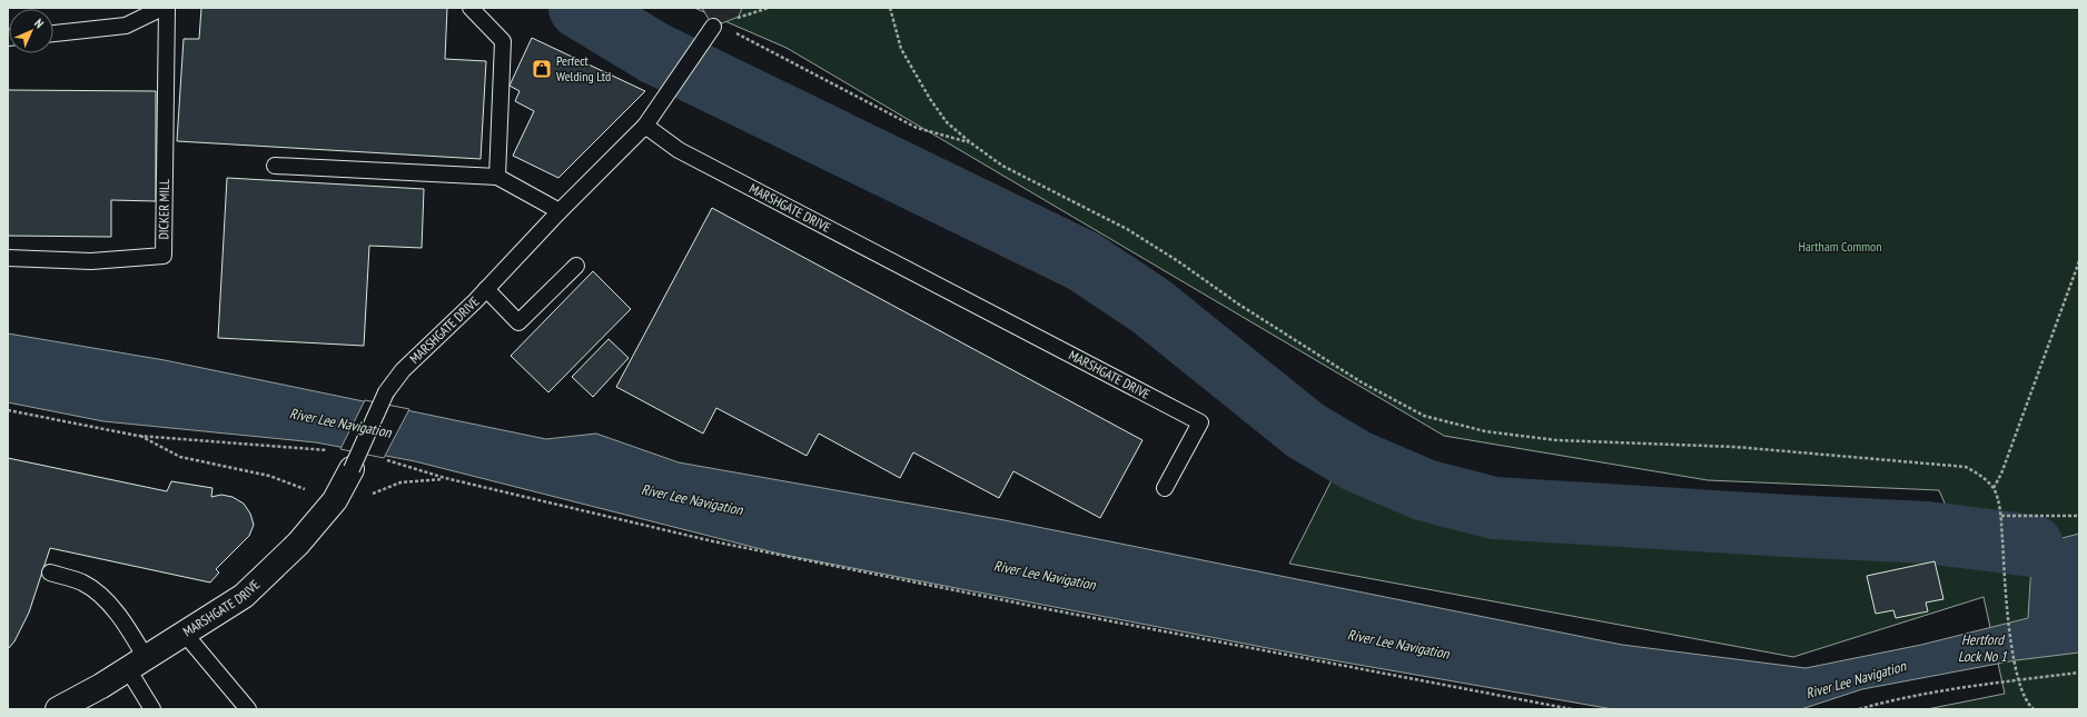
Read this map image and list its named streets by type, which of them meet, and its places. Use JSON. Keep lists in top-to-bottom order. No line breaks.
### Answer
{"streets":{"street":["MARSHGATE DRIVE"],"lane":["DICKER MILL"]},"water":["River Lee Navigation","Hertford Lock No 1"],"parks":["Hartham Common"],"places":{"shop":["Perfect Welding Ltd"]},"north":"top right"}
